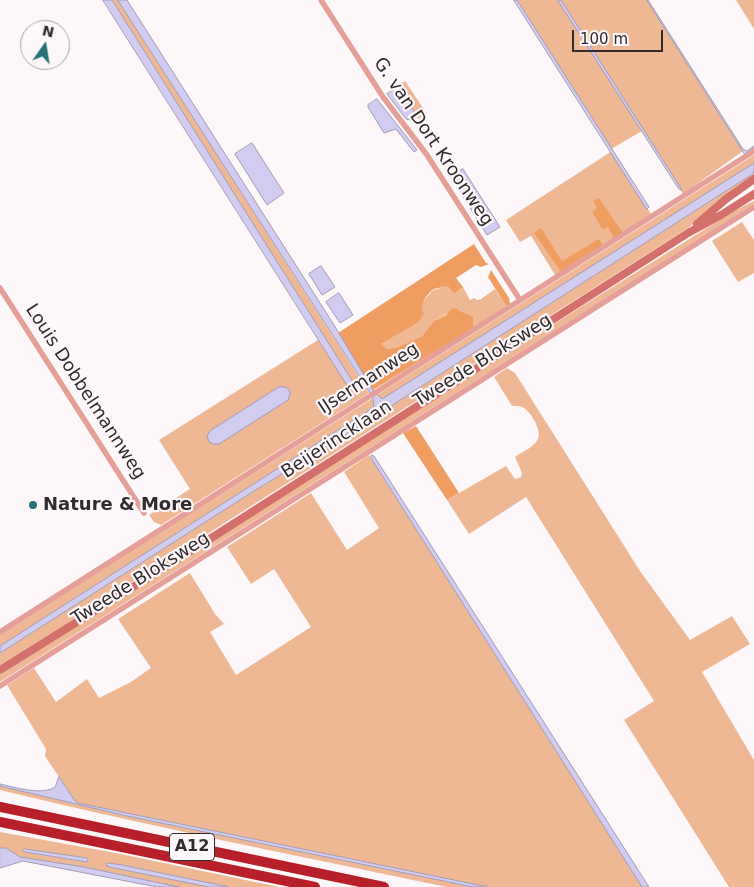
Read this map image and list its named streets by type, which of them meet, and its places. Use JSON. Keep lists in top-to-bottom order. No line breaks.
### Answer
{"streets":{"highway":["A12"],"main road":["Beijerincklaan"],"street":["G. van Dort Kroonweg","Tweede Bloksweg","IJsermanweg","Louis Dobbelmannweg"]},"crossings":[["G. van Dort Kroonweg","IJsermanweg"]],"places":["Nature & More"],"scale_bar":"100 m","north":"top"}
